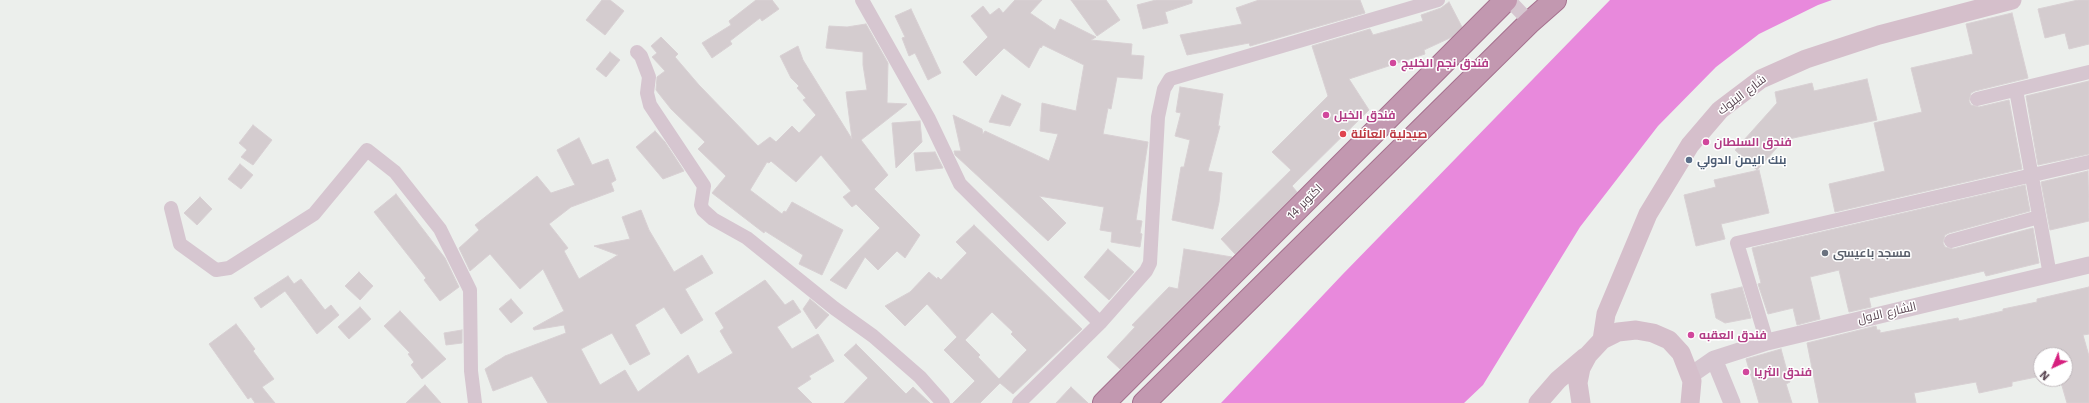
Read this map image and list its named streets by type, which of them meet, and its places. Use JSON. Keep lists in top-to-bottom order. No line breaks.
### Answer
{"streets":{"highway":["14 اكتوبر"],"main road":["شارع البنوك"],"street":["الشارع الاول"]},"places":["فندق نجم الخليج","فندق الخيل","صيدلية العائلة","فندق السلطان","بنك اليمن الدولي","مسجد باعيسى","فندق العقبه","فندق الثريا"],"north":"bottom left"}
